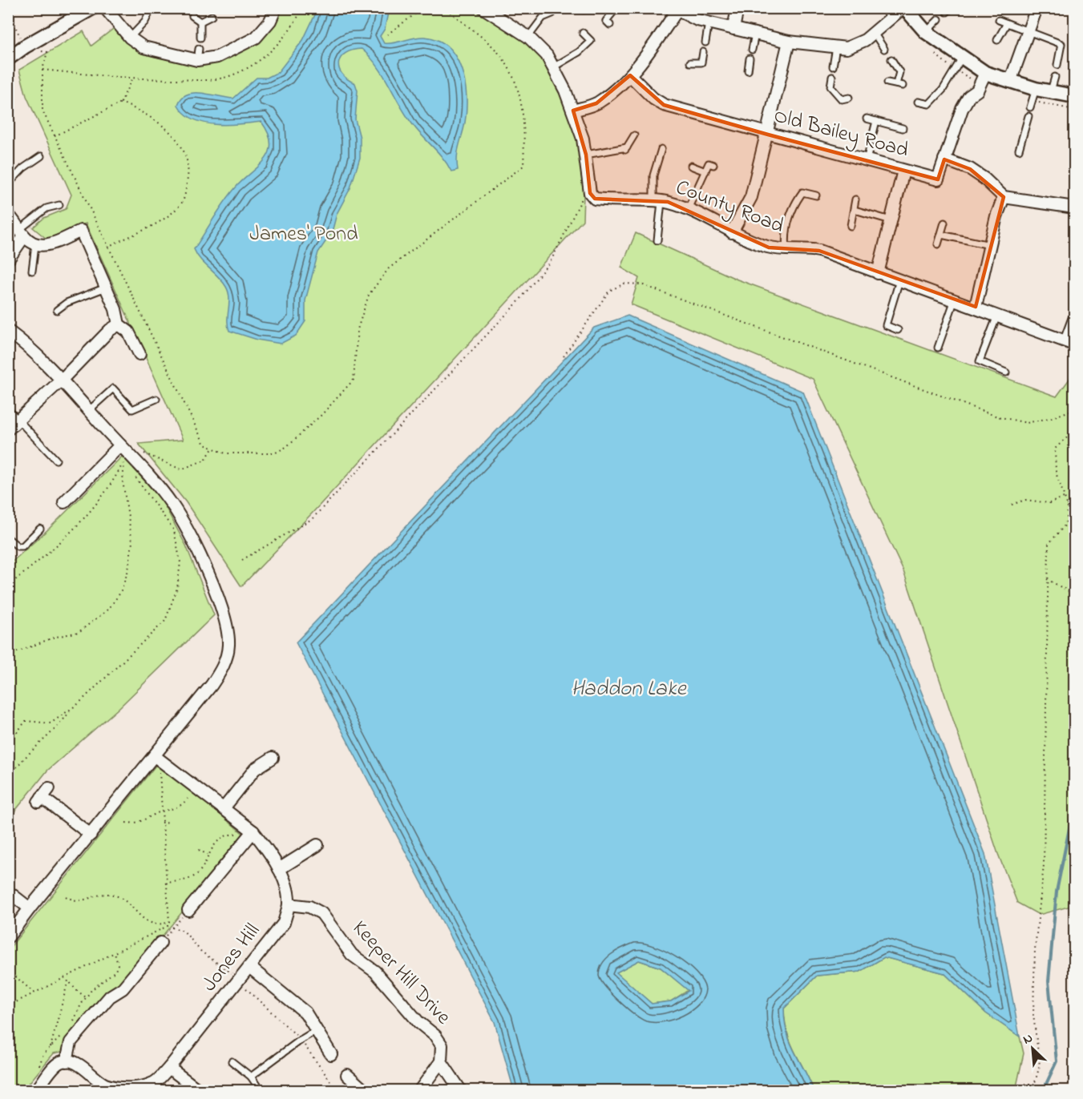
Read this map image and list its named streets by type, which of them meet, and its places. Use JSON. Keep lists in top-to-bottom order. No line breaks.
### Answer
{"streets":{"street":["Old Bailey Road","County Road","Jones Hill","Keeper Hill Drive"]},"crossings":[["Jones Hill","Keeper Hill Drive"]],"water":["Haddon Lake"],"parks":["James' Pond"],"north":"top left"}
